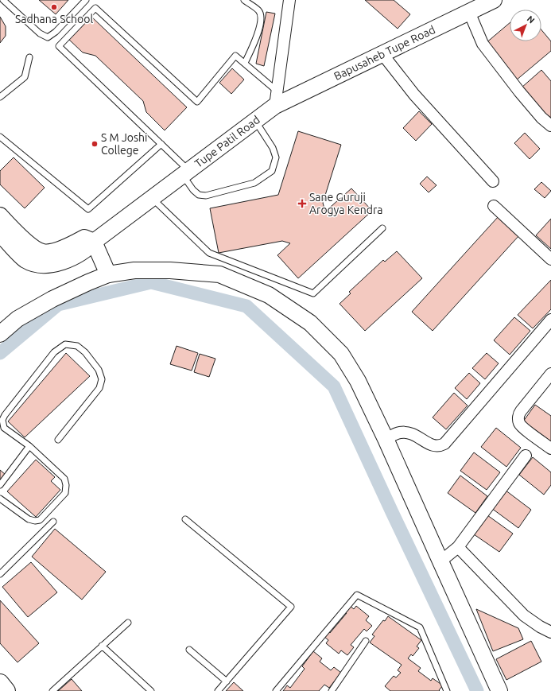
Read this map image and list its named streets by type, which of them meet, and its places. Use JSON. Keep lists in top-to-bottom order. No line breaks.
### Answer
{"streets":{"street":["Bapusaheb Tupe Road","Tupe Patil Road"]},"crossings":[["Bapusaheb Tupe Road","Tupe Patil Road"]],"places":{"other":["Sadhana School","S M Joshi College"],"health":["Sane Guruji Arogya Kendra"]},"north":"top right"}
